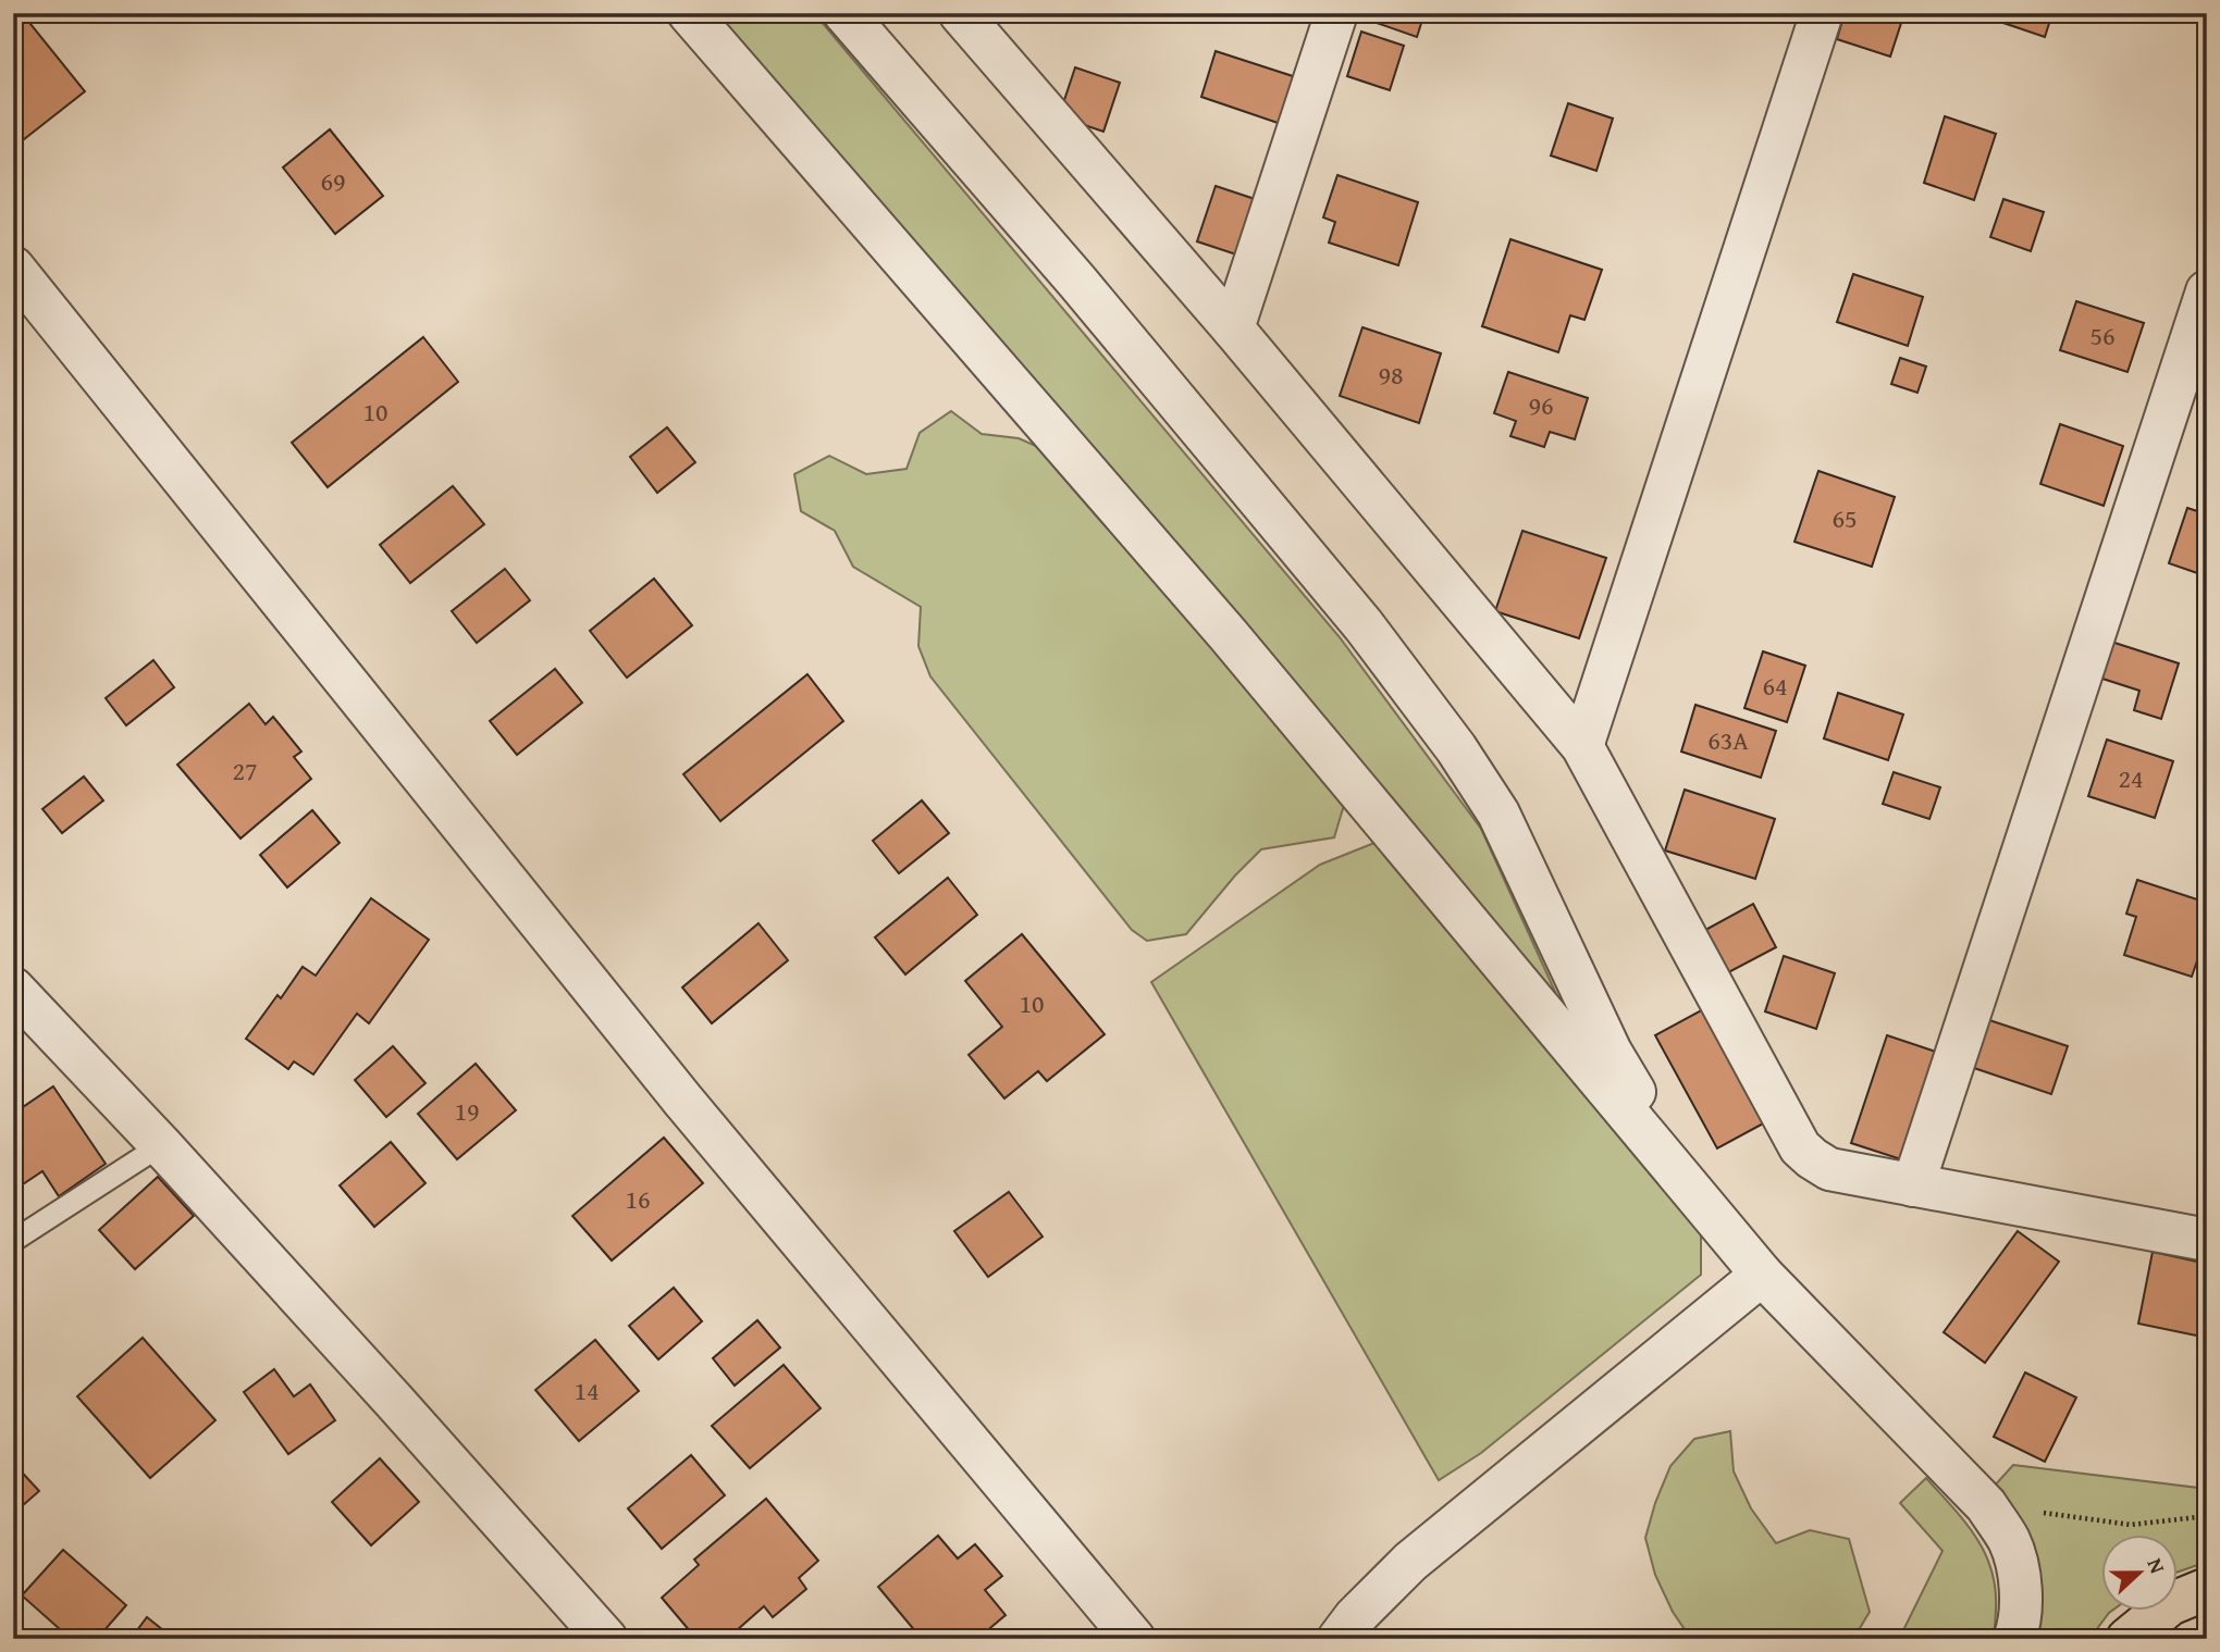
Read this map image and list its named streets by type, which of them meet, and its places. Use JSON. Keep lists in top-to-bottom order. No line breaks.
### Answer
{"house_numbers":["69","56","98","96","10","65","64","63А","27","24","10","19","16","14"],"north":"right"}
